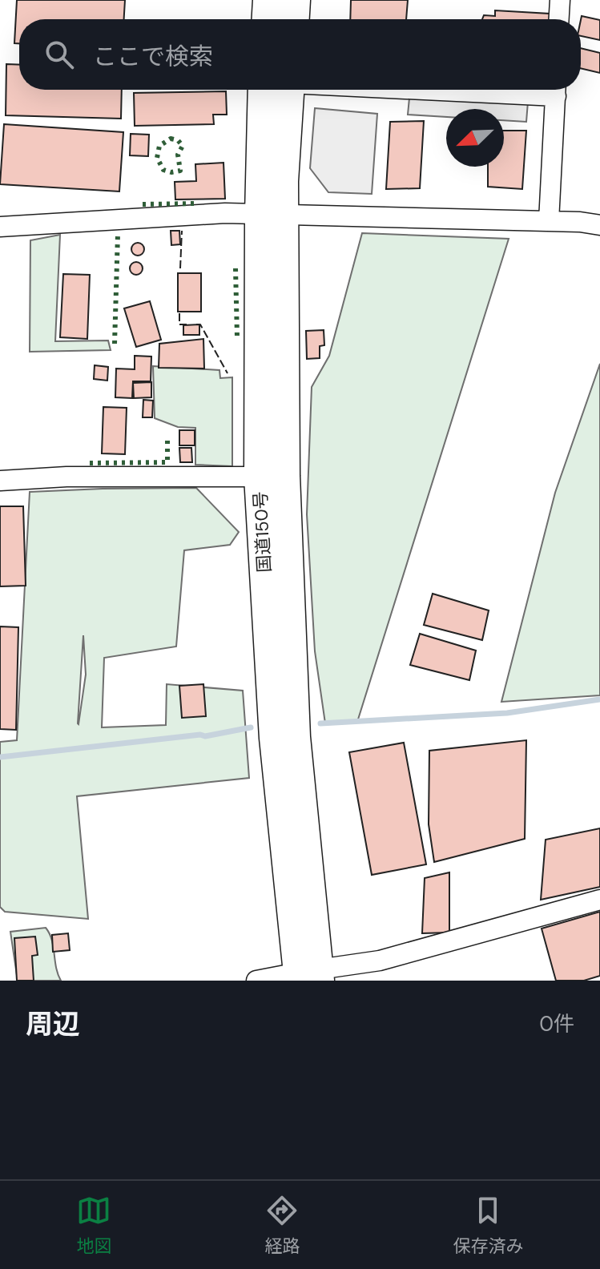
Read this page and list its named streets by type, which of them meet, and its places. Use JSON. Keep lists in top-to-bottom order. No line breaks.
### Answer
{"streets":{"highway":["国道150号"]},"north":"bottom left","page":{"search":"ここで検索","heading":["周辺","0件"],"nav":["地図","経路","保存済み"]}}
